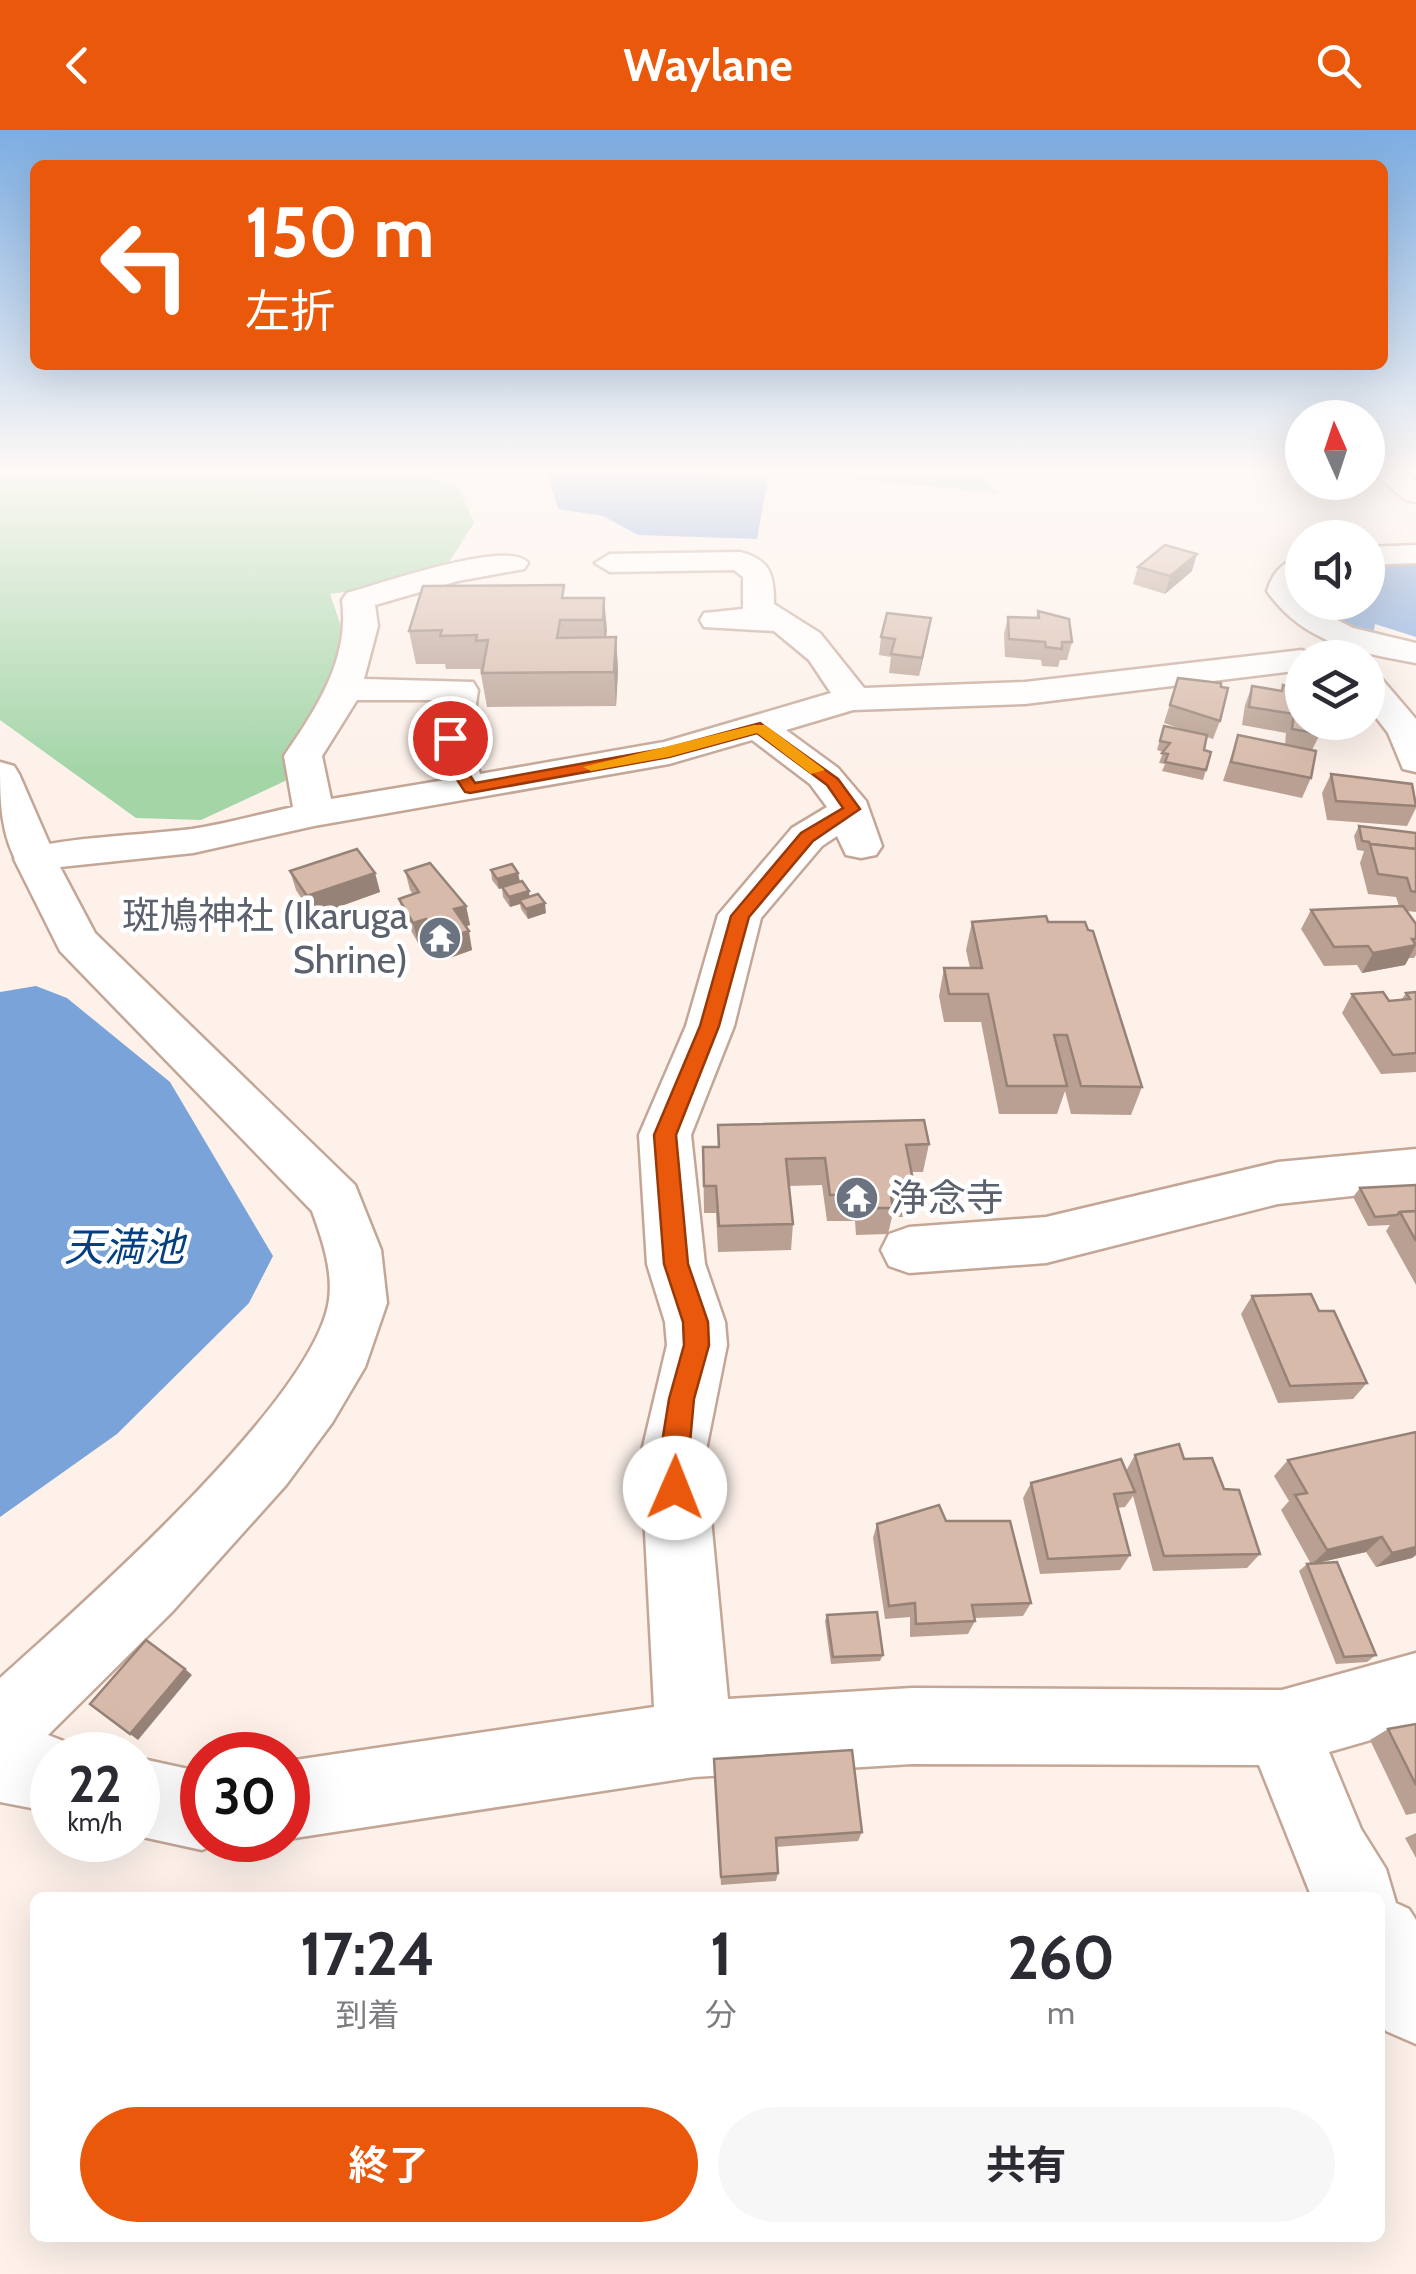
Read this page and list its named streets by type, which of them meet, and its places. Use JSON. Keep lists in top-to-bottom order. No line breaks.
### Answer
{"water":["天満池"],"places":{"temple":["斑鳩神社 (Ikaruga Shrine)","浄念寺"]},"north":"top","page":{"header":"Waylane","turn":["150 m","左折"],"speed":"22 km/h","limit":"30","eta":["17:24","到着","1","分","260","m"],"buttons":["終了","共有"]}}
